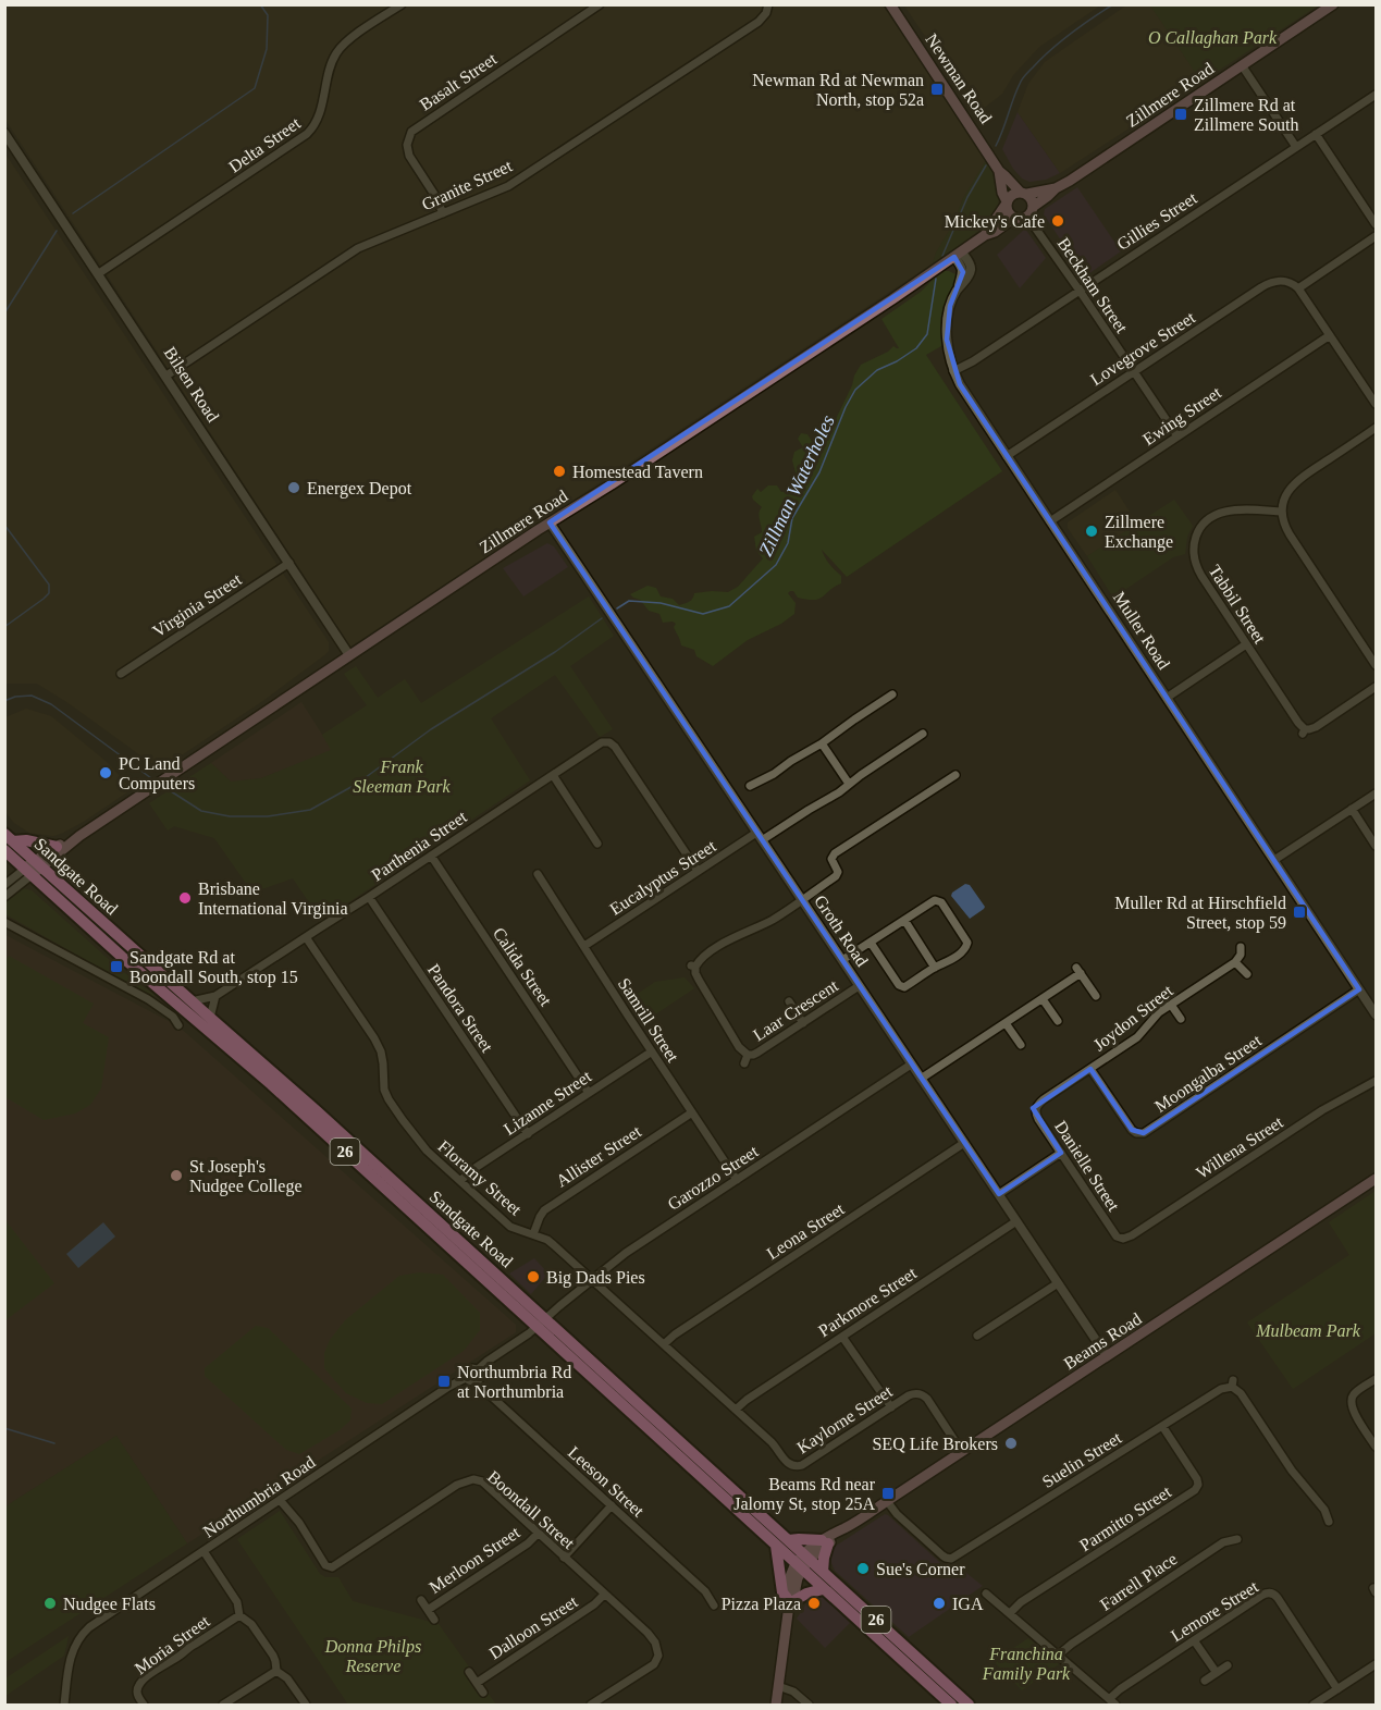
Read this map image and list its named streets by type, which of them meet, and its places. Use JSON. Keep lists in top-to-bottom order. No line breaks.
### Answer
{"streets":{"highway":["Sandgate Road","26"],"main road":["Newman Road","Zillmere Road","Beams Road"],"street":["Basalt Street","Delta Street","Granite Street","Gillies Street","Beckham Street","Lovegrove Street","Bilsen Road","Ewing Street","Tabbil Street","Virginia Street","Muller Road","Parthenia Street","Eucalyptus Street","Groth Road","Calida Street","Pandora Street","Laar Crescent","Joydon Street","Samrill Street","Moongalba Street","Lizanne Street","Willena Street","Allister Street","Danielle Street","Floramy Street","Garozzo Street","Leona Street","Parkmore Street","Kaylorne Street","Suelin Street","Leeson Street","Northumbria Road","Boondall Street","Parmitto Street","Merloon Street","Farrell Place","Lemore Street","Dalloon Street","Moria Street"]},"crossings":[["Newman Road","Zillmere Road"],["Newman Road","Beckham Street"],["Basalt Street","Granite Street"],["Zillmere Road","Beckham Street"],["Zillmere Road","Bilsen Road"],["Zillmere Road","Muller Road"],["Zillmere Road","Sandgate Road"],["Zillmere Road","Groth Road"],["Delta Street","Bilsen Road"],["Granite Street","Bilsen Road"],["Gillies Street","Beckham Street"],["Gillies Street","Muller Road"],["Beckham Street","Lovegrove Street"],["Beckham Street","Ewing Street"],["Lovegrove Street","Muller Road"],["Bilsen Road","Virginia Street"],["Ewing Street","Muller Road"],["Muller Road","Moongalba Street"],["Parthenia Street","Sandgate Road"],["Parthenia Street","Eucalyptus Street"],["Parthenia Street","Calida Street"],["Parthenia Street","Pandora Street"],["Parthenia Street","Floramy Street"],["Sandgate Road","Garozzo Street"],["Sandgate Road","Beams Road"],["Eucalyptus Street","Groth Road"],["Eucalyptus Street","Samrill Street"],["Groth Road","Laar Crescent"],["Groth Road","Garozzo Street"],["Groth Road","Leona Street"],["Groth Road","Parkmore Street"],["Groth Road","Beams Road"],["Calida Street","Lizanne Street"],["Pandora Street","Lizanne Street"],["Joydon Street","Moongalba Street"],["Joydon Street","Danielle Street"],["Samrill Street","Lizanne Street"],["Samrill Street","Allister Street"],["Samrill Street","Garozzo Street"],["Lizanne Street","Floramy Street"],["Willena Street","Danielle Street"],["Allister Street","Floramy Street"],["Floramy Street","Garozzo Street"],["Floramy Street","Leona Street"],["Floramy Street","Parkmore Street"],["Floramy Street","Kaylorne Street"],["Beams Road","Kaylorne Street"],["Beams Road","Suelin Street"],["Suelin Street","Parmitto Street"],["Leeson Street","Northumbria Road"],["Northumbria Road","Boondall Street"],["Boondall Street","Merloon Street"],["Boondall Street","Dalloon Street"]],"water":["Zillman Waterholes"],"parks":["O Callaghan Park","Frank Sleeman Park","Mulbeam Park","Donna Philps Reserve","Franchina Family Park"],"places":{"transit":["Newman Rd at Newman North, stop 52a","Zillmere Rd at Zillmere South","Muller Rd at Hirschfield Street, stop 59","Sandgate Rd at Boondall South, stop 15","Northumbria Rd at Northumbria","Beams Rd near Jalomy St, stop 25A"],"other":["Mickey's Cafe","Homestead Tavern","Energex Depot","Zillmere Exchange","PC Land Computers","Brisbane International Virginia","St Joseph's Nudgee College","Big Dads Pies","SEQ Life Brokers","Sue's Corner","Nudgee Flats","Pizza Plaza","IGA"]}}
